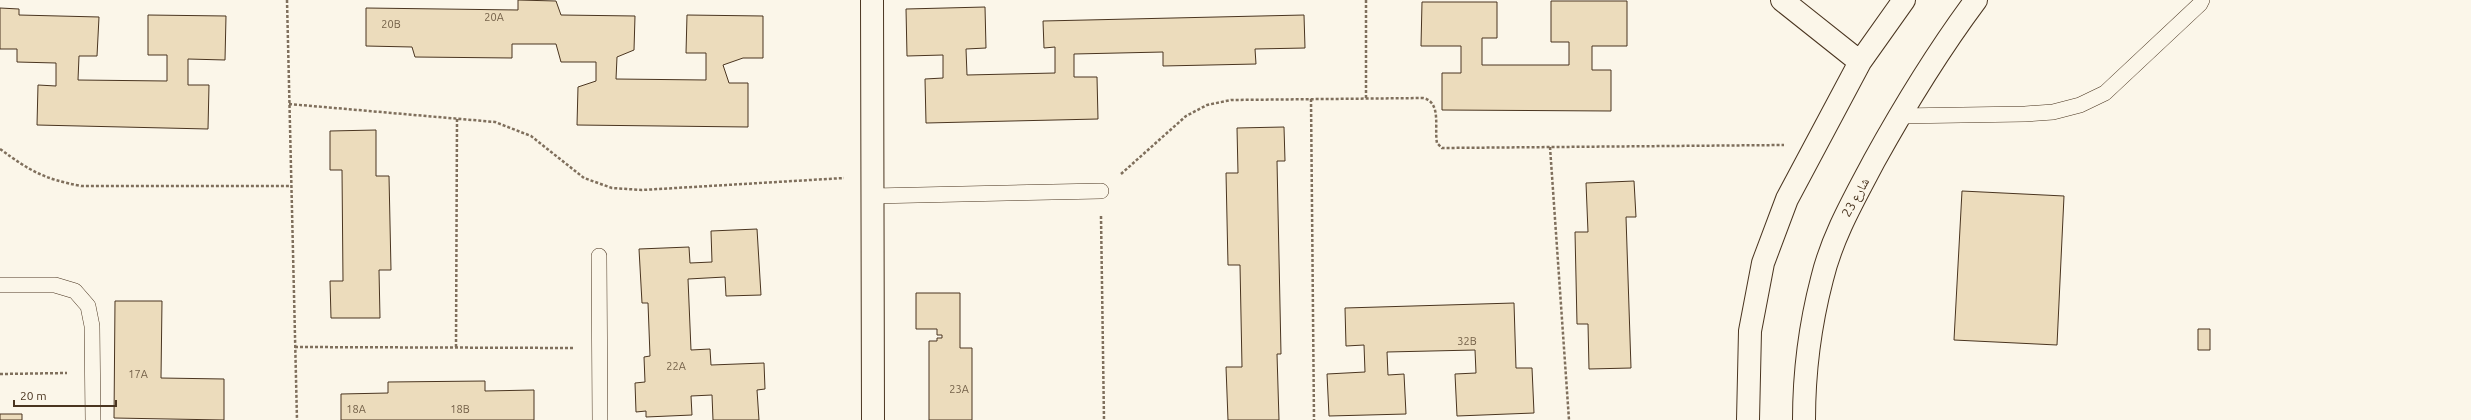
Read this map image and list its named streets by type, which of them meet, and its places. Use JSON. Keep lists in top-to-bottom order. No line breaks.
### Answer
{"streets":{"street":["شارع 23"]},"house_numbers":["20A","20B","32B","22A","17A","23A","18A","18B"],"scale_bar":"20 m"}
